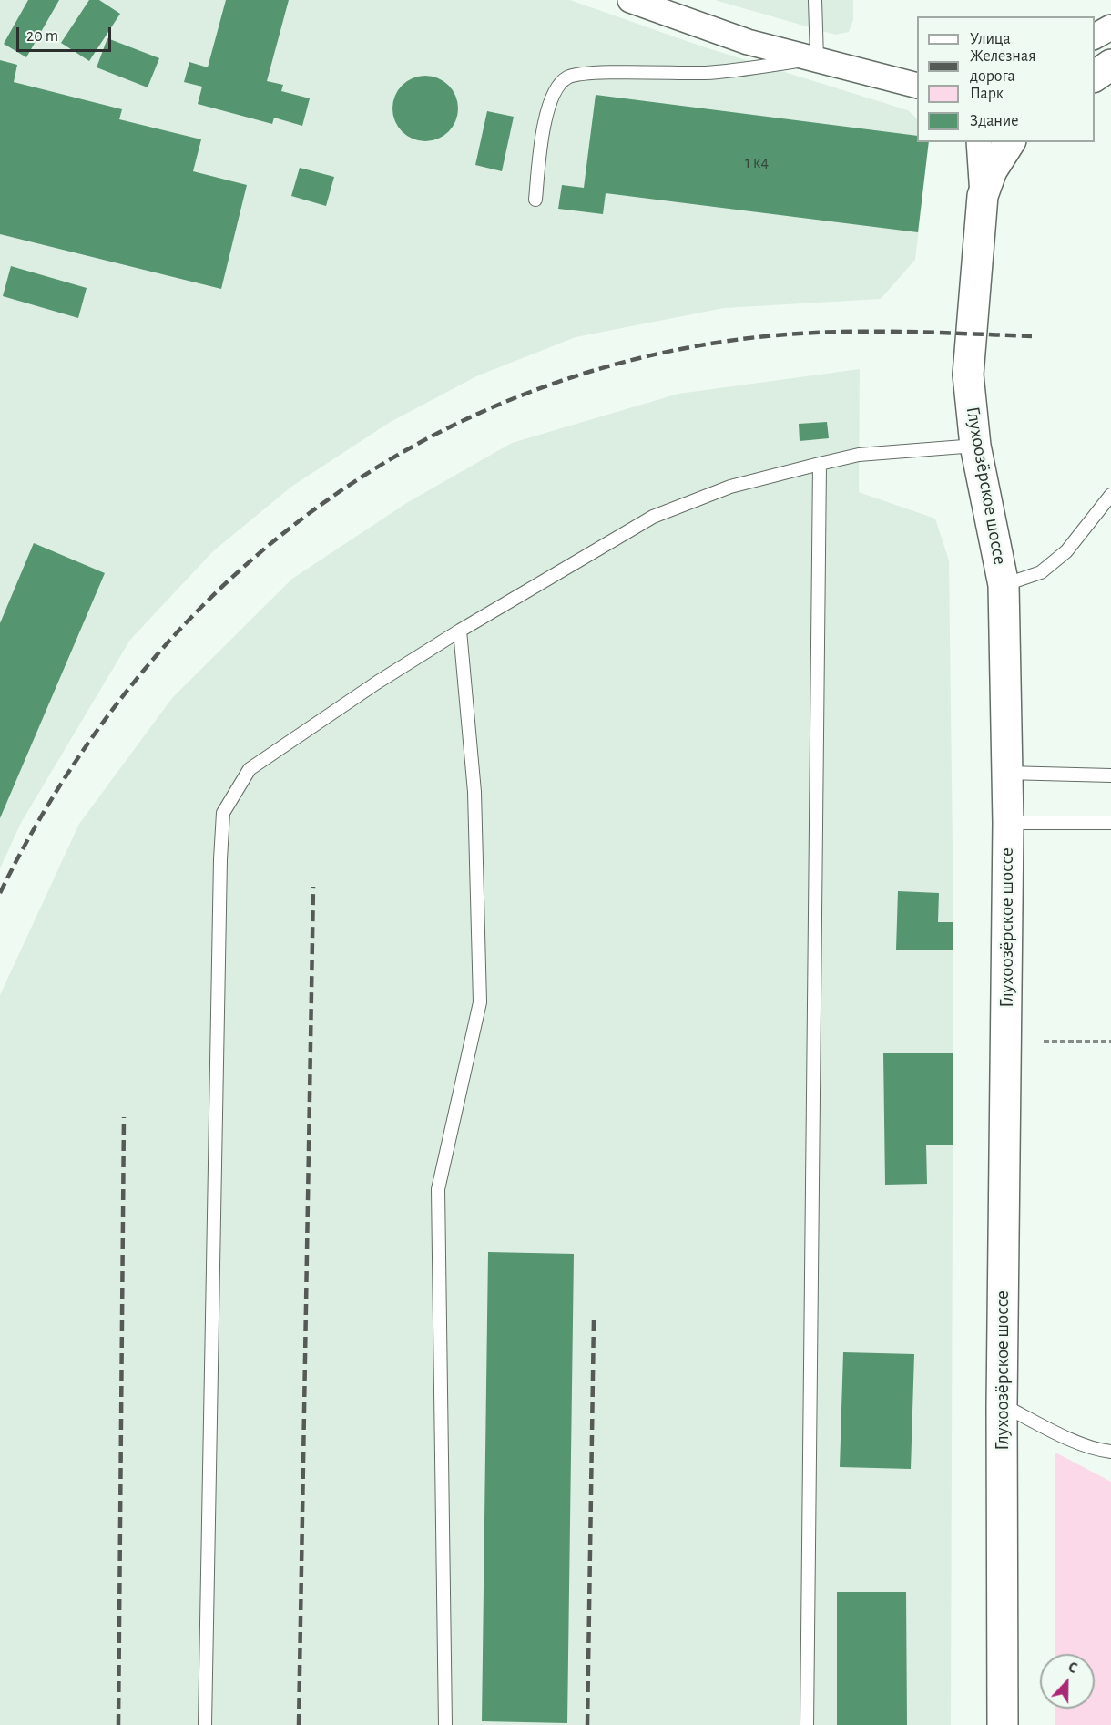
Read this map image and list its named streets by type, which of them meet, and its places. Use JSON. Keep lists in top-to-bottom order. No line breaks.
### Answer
{"streets":{"street":["Глухоозёрское шоссе"]},"house_numbers":["1 к4"],"legend":["Улица","Железная дорога","Парк","Здание"],"scale_bar":"20 m","north":"top"}
